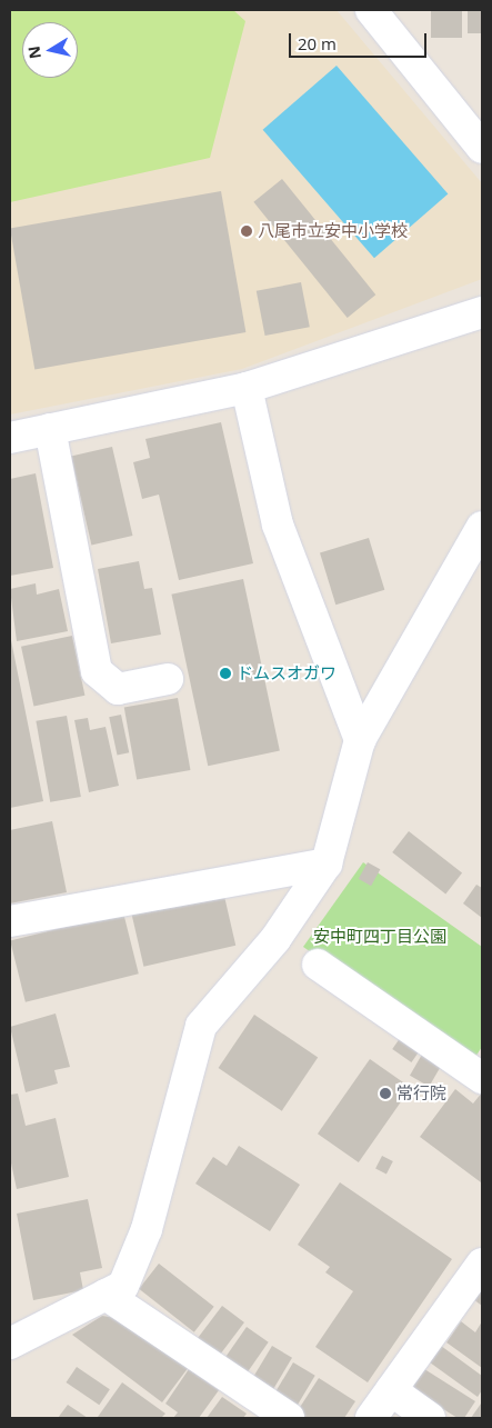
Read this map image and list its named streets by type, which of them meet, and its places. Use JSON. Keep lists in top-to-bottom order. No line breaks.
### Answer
{"parks":["安中町四丁目公園"],"places":["八尾市立安中小学校","ドムスオガワ","常行院"],"scale_bar":"20 m","north":"left"}
